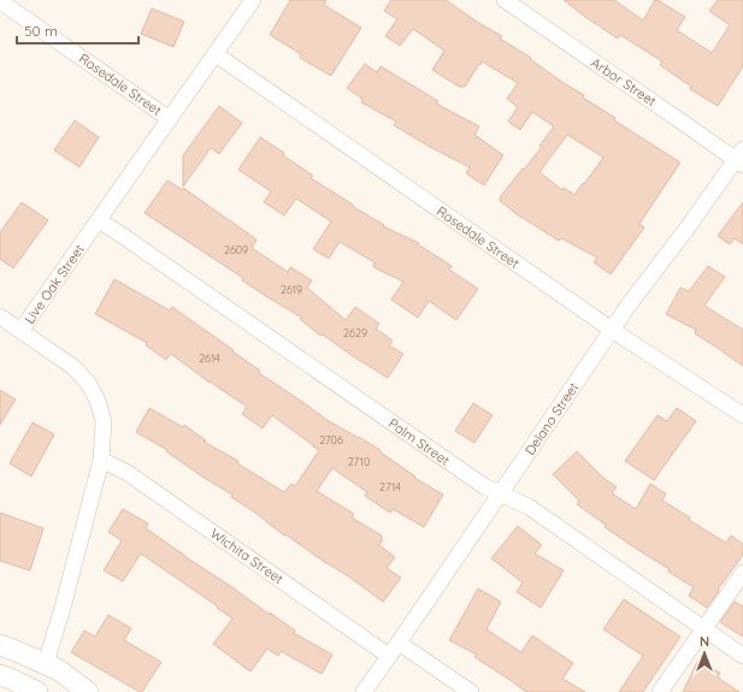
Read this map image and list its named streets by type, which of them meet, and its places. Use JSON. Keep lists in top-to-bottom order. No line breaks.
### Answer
{"streets":{"street":["Arbor Street","Rosedale Street","Live Oak Street","Delano Street","Palm Street","Wichita Street"]},"crossings":[["Arbor Street","Delano Street"],["Rosedale Street","Live Oak Street"],["Rosedale Street","Delano Street"],["Live Oak Street","Palm Street"],["Live Oak Street","Wichita Street"],["Delano Street","Palm Street"],["Delano Street","Wichita Street"]],"house_numbers":["2609","2619","2629","2614","2706","2710","2714"],"scale_bar":"50 m","north":"top"}
